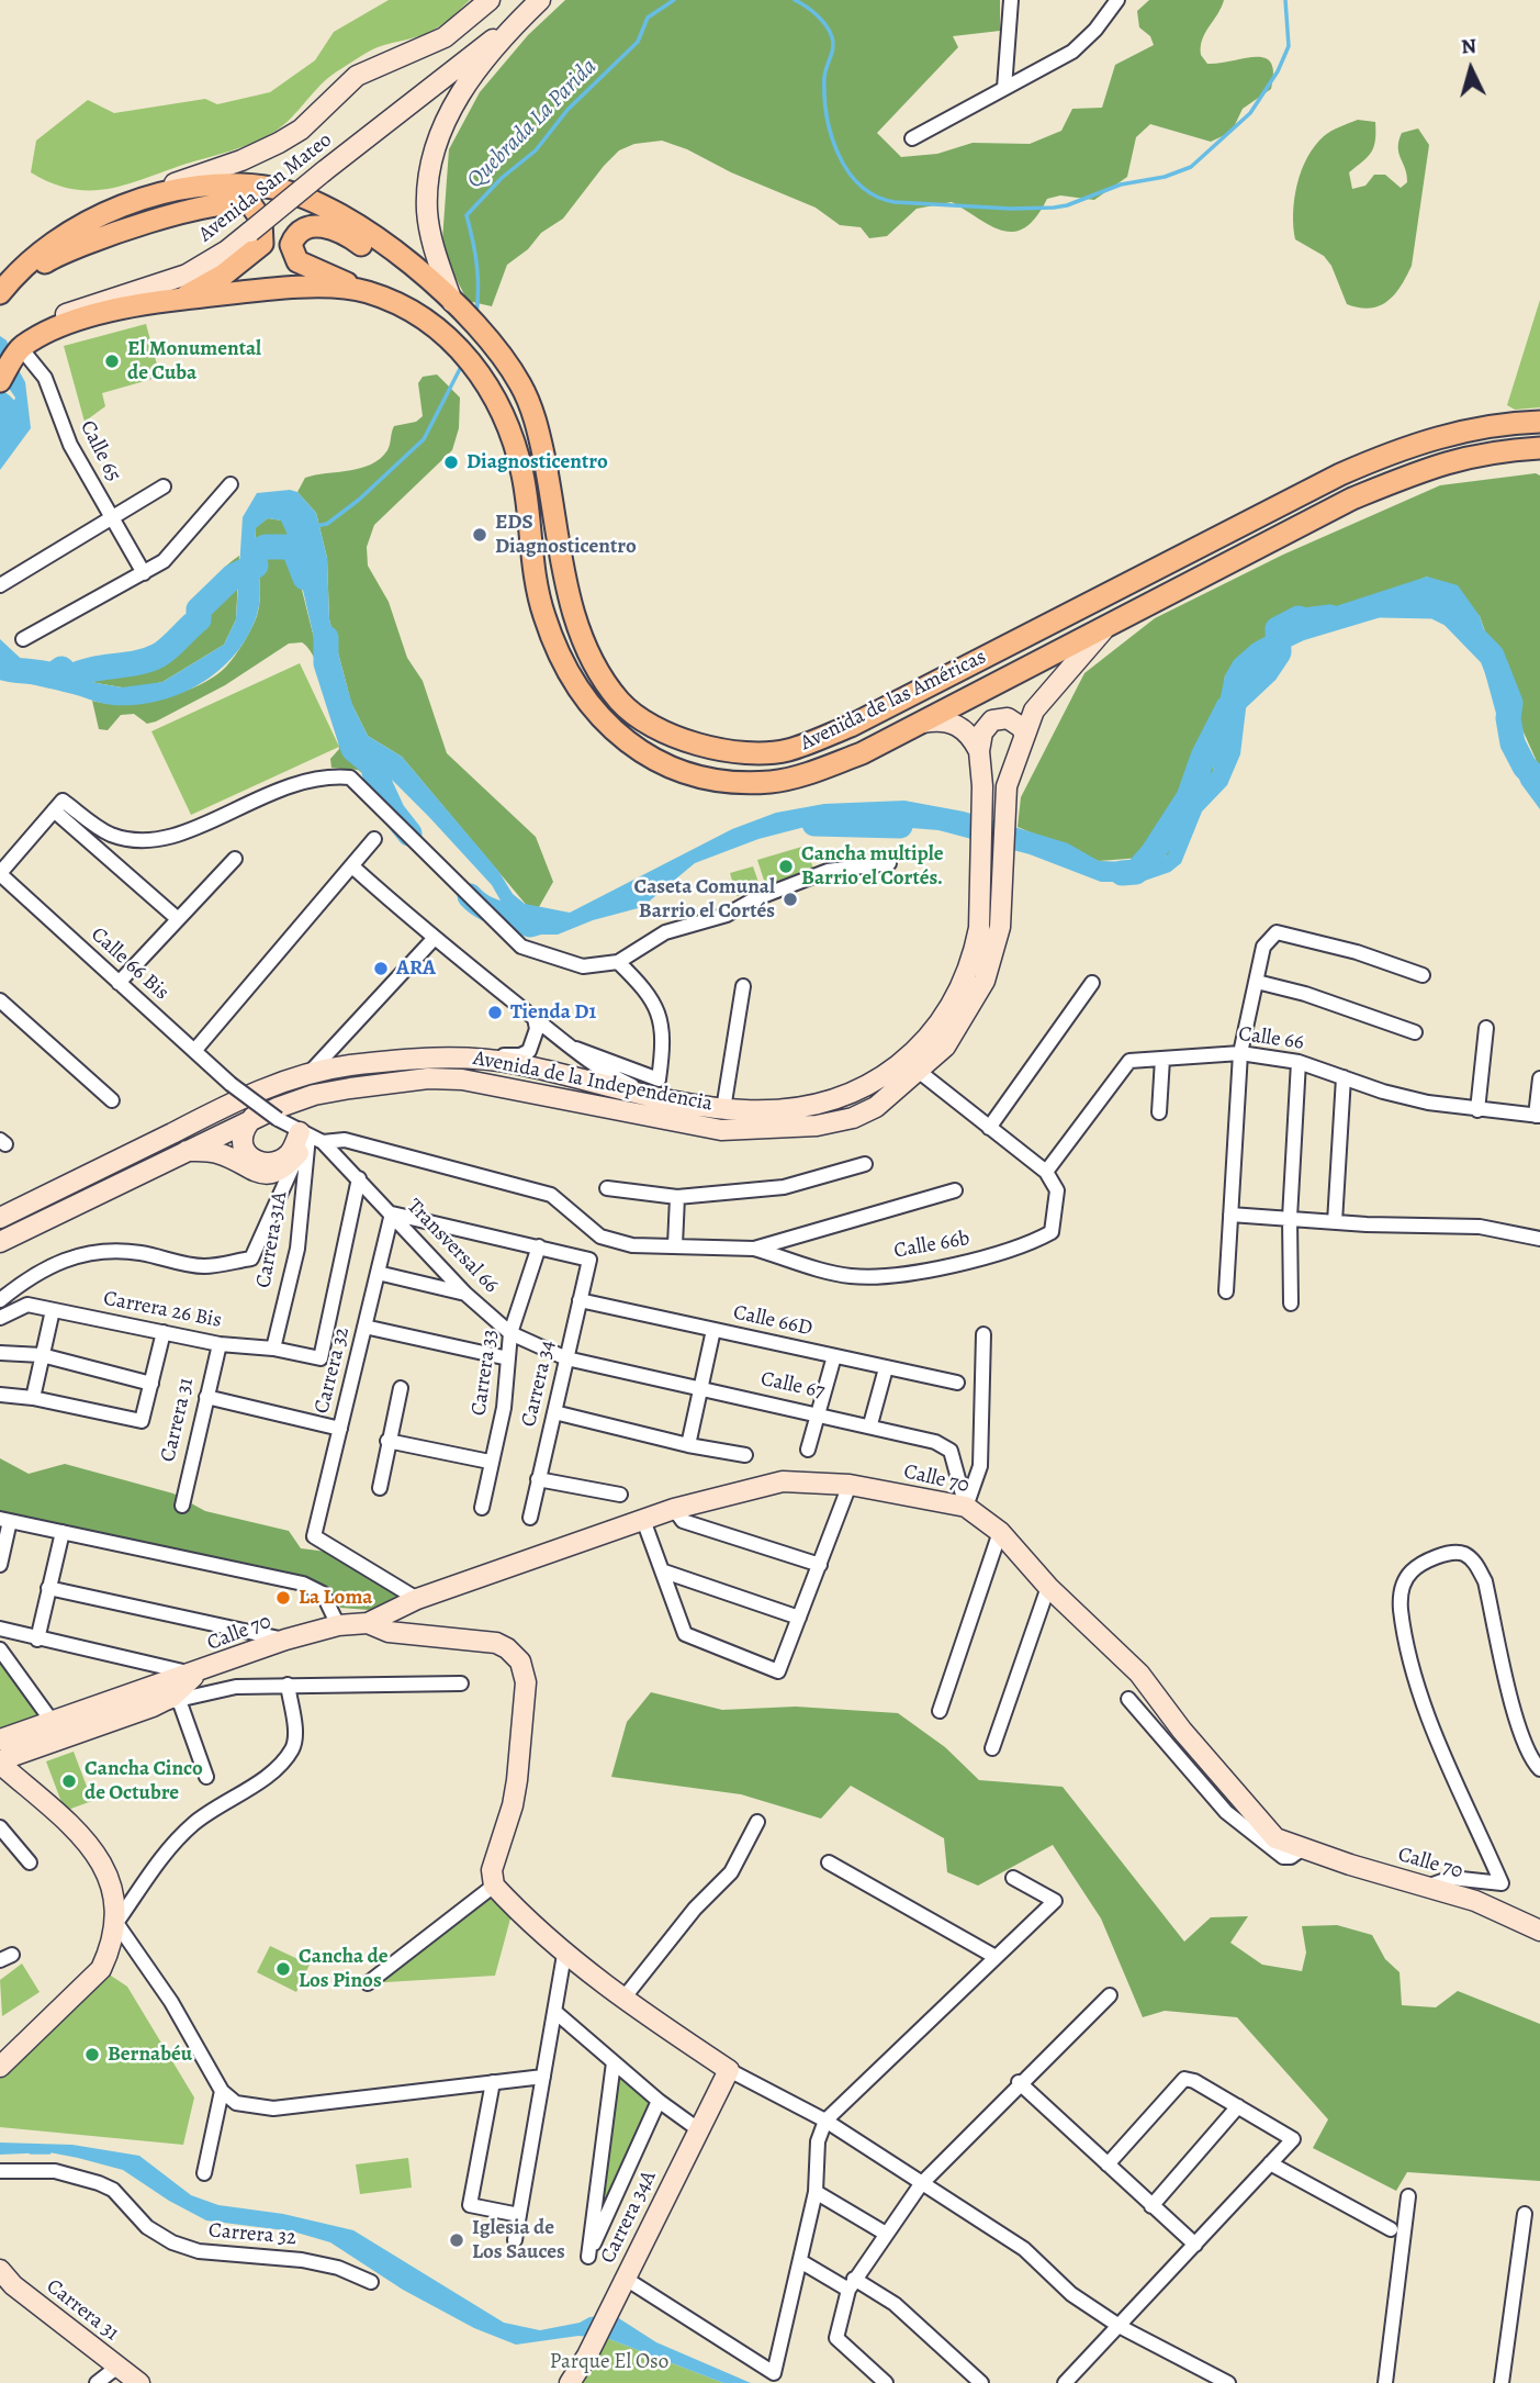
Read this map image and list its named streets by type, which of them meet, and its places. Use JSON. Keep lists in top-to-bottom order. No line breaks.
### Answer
{"streets":{"main road":["Avenida San Mateo","Avenida de las Américas","Avenida de la Independencia","Carrera 31","Calle 70","Carrera 34A"],"street":["Calle 65","Calle 66 Bis","Calle 66","Carrera 31A","Calle 66b","Transversal 66","Carrera 26 Bis","Calle 66D","Carrera 32","Carrera 33","Carrera 34","Calle 67"]},"crossings":[["Avenida San Mateo","Calle 65"],["Avenida San Mateo","Avenida de las Américas"],["Calle 65","Avenida de las Américas"],["Avenida de las Américas","Avenida de la Independencia"],["Calle 66 Bis","Carrera 31A"],["Calle 66 Bis","Transversal 66"],["Calle 66","Calle 66b"],["Carrera 31A","Carrera 26 Bis"],["Transversal 66","Carrera 26 Bis"],["Transversal 66","Carrera 32"],["Transversal 66","Carrera 33"],["Transversal 66","Carrera 34"],["Transversal 66","Calle 67"],["Carrera 26 Bis","Carrera 31"],["Calle 66D","Carrera 34"],["Carrera 32","Calle 70"],["Carrera 33","Carrera 34"],["Carrera 34","Calle 67"],["Calle 67","Calle 70"]],"water":["Quebrada La Parida"],"parks":["Parque El Oso"],"places":["El Monumental de Cuba","Diagnosticentro","EDS Diagnosticentro","Cancha multiple Barrio el Cortés.","Caseta Comunal Barrio el Cortés","ARA","Tienda D1","La Loma","Cancha Cinco de Octubre","Cancha de Los Pinos","Bernabéu","Iglesia de Los Sauces"],"north":"top"}
